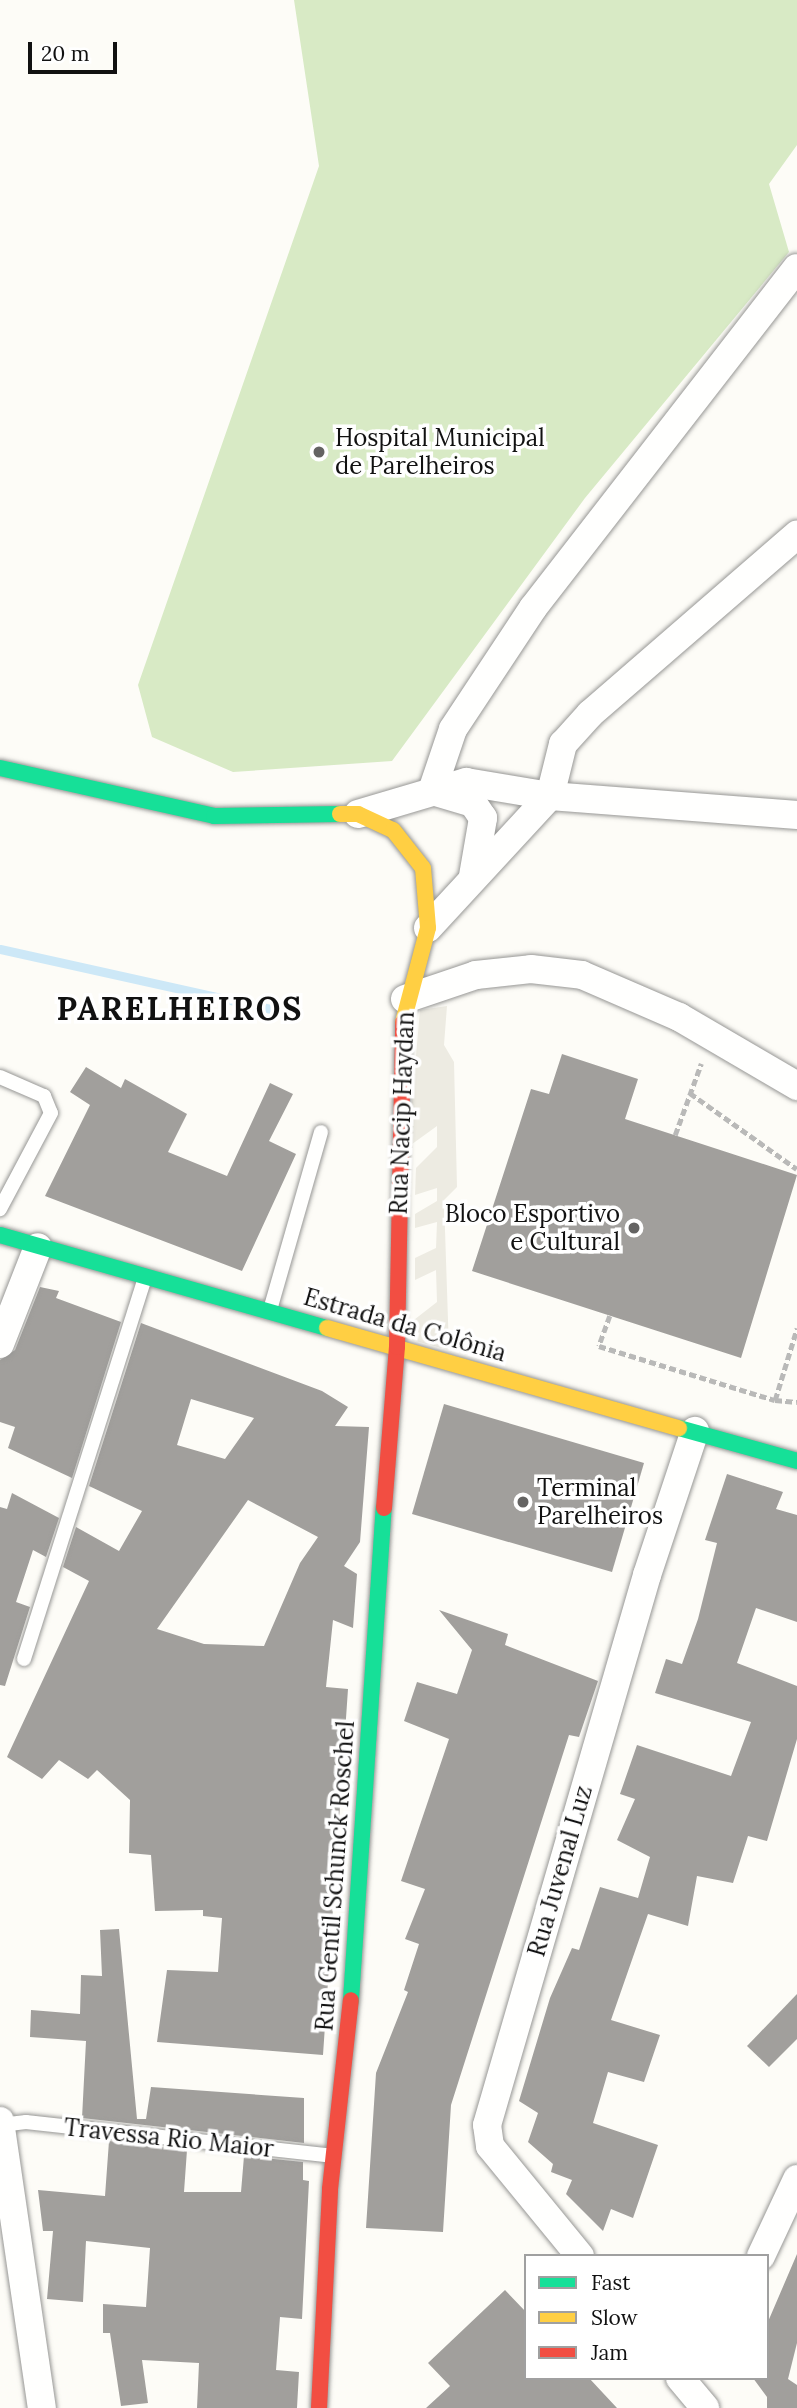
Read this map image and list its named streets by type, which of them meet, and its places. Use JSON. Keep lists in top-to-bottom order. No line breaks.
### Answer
{"streets":{"main road":["Rua Nacip Haydan","Estrada da Colônia","Rua Gentil Schunck Roschel"],"street":["Rua Juvenal Luz"],"lane":["Travessa Rio Maior"]},"crossings":[["Rua Nacip Haydan","Estrada da Colônia"],["Rua Nacip Haydan","Rua Gentil Schunck Roschel"],["Estrada da Colônia","Rua Juvenal Luz"],["Estrada da Colônia","Rua Gentil Schunck Roschel"],["Rua Gentil Schunck Roschel","Travessa Rio Maior"]],"districts":["PARELHEIROS"],"places":["Hospital Municipal de Parelheiros","Bloco Esportivo e Cultural","Terminal Parelheiros"],"legend":["Fast","Slow","Jam"],"scale_bar":"20 m"}
